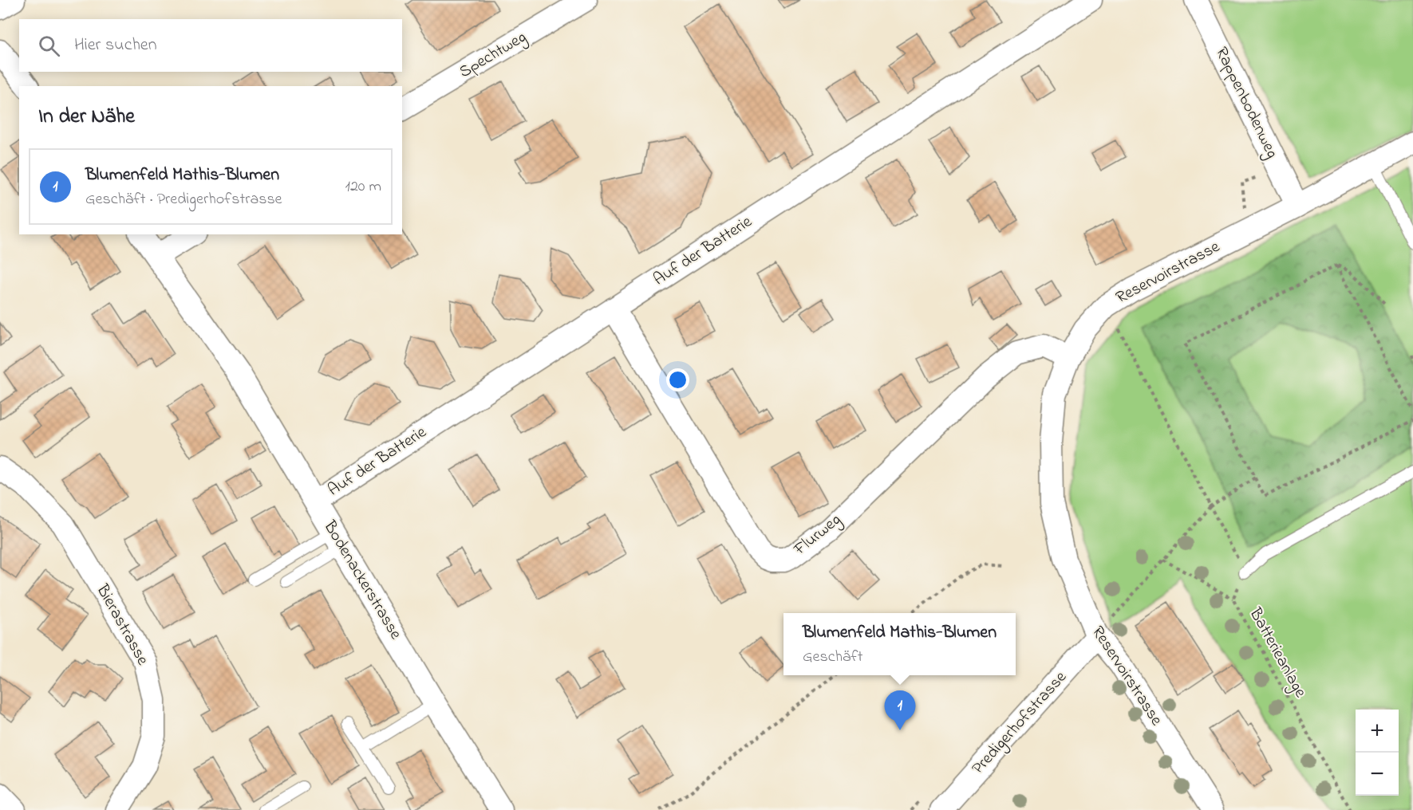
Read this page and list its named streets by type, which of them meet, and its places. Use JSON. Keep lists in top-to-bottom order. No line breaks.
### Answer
{"streets":{"street":["Spechtweg","Rappenbodenweg","Auf der Batterie","Reservoirstrasse","Flurweg","Bodenackerstrasse","Bierastrasse","Predigerhofstrasse"],"path":["Batterieanlage"]},"crossings":[["Rappenbodenweg","Reservoirstrasse"],["Auf der Batterie","Flurweg"],["Auf der Batterie","Bodenackerstrasse"],["Reservoirstrasse","Flurweg"],["Reservoirstrasse","Predigerhofstrasse"]],"page":{"search":"Hier suchen","heading":"In der Nähe","list":[{"mark":"1","name":"Blumenfeld Mathis-Blumen","note":"Geschäft · Predigerhofstrasse","value":"120 m"}],"popup":["Blumenfeld Mathis-Blumen","Geschäft"],"pins":"1","map_buttons":["+","−"]}}
